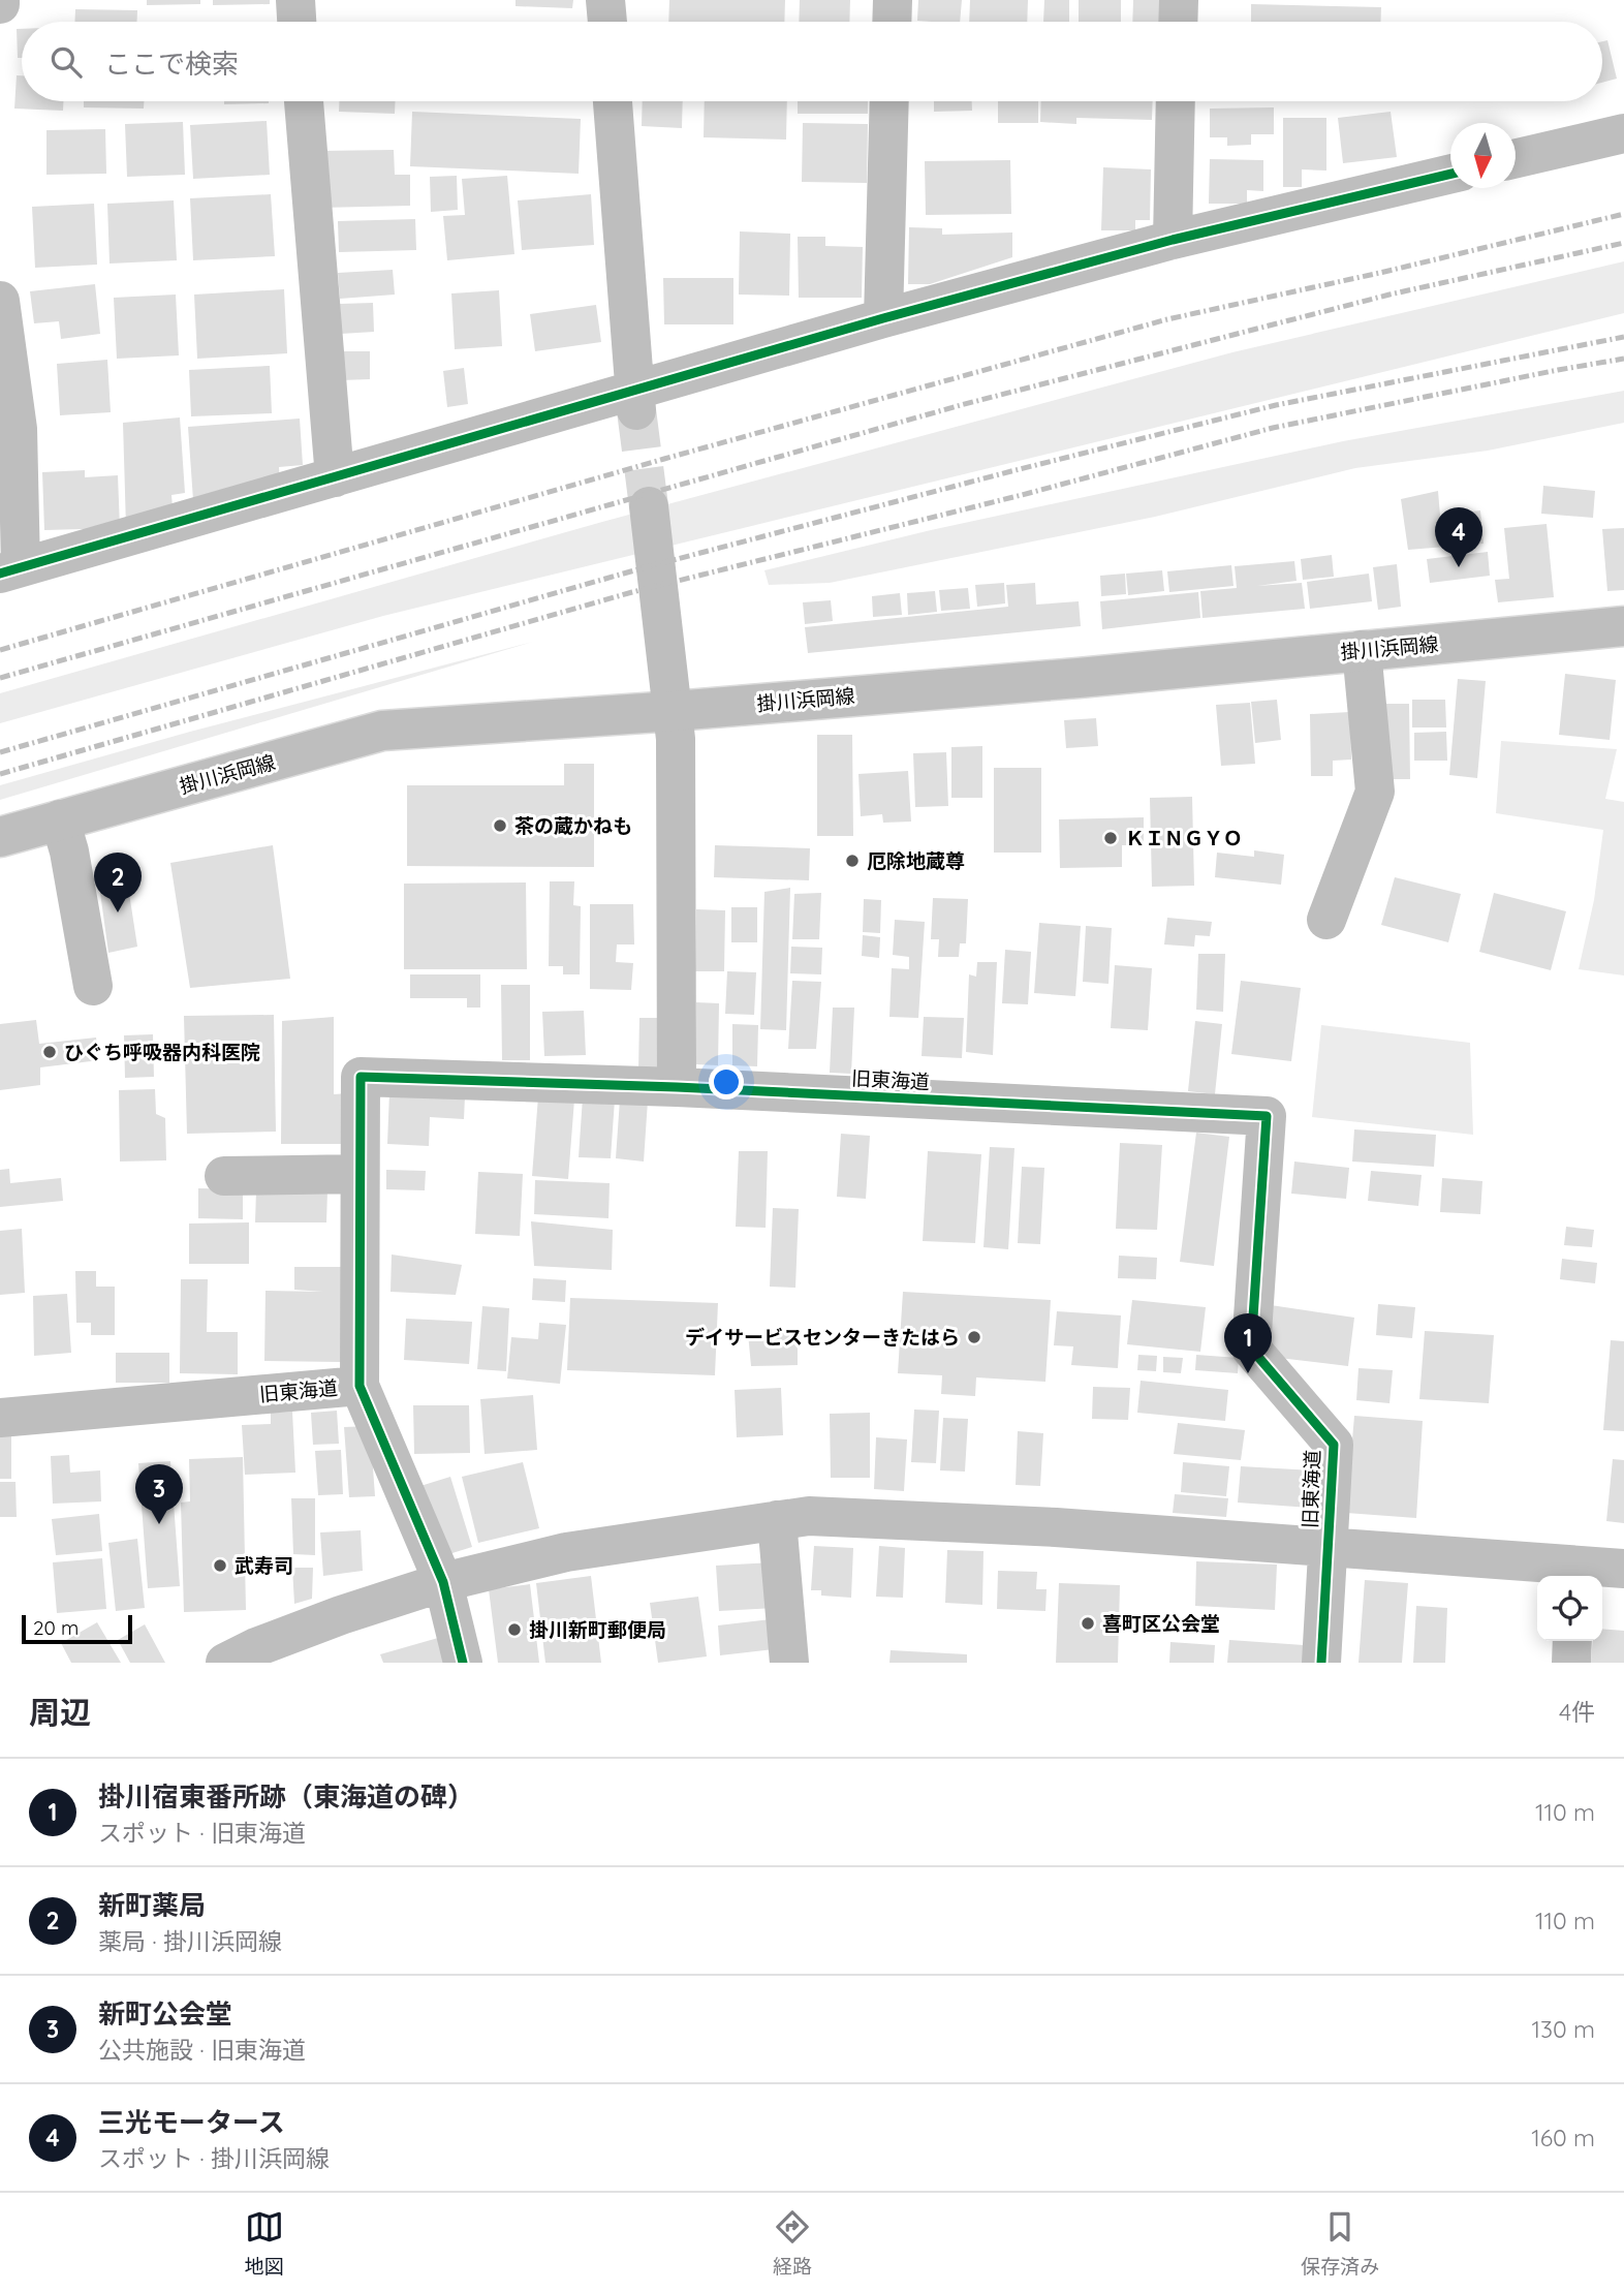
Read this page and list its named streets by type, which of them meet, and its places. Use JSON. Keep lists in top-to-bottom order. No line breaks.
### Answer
{"streets":{"street":["掛川浜岡線","旧東海道"]},"places":["茶の蔵かねも","ＫＩＮＧＹＯ","厄除地蔵尊","ひぐち呼吸器内科医院","デイサービスセンターきたはら","武寿司","喜町区公会堂","掛川新町郵便局"],"scale_bar":"20 m","north":"bottom","page":{"search":"ここで検索","pins":["4","2","1","3"],"scale":"20 m","heading":["周辺","4件"],"list":[{"mark":"1","name":"掛川宿東番所跡（東海道の碑）","note":"スポット · 旧東海道","value":"110 m"},{"mark":"2","name":"新町薬局","note":"薬局 · 掛川浜岡線","value":"110 m"},{"mark":"3","name":"新町公会堂","note":"公共施設 · 旧東海道","value":"130 m"},{"mark":"4","name":"三光モータース","note":"スポット · 掛川浜岡線","value":"160 m"}],"nav":["地図","経路","保存済み"]}}
